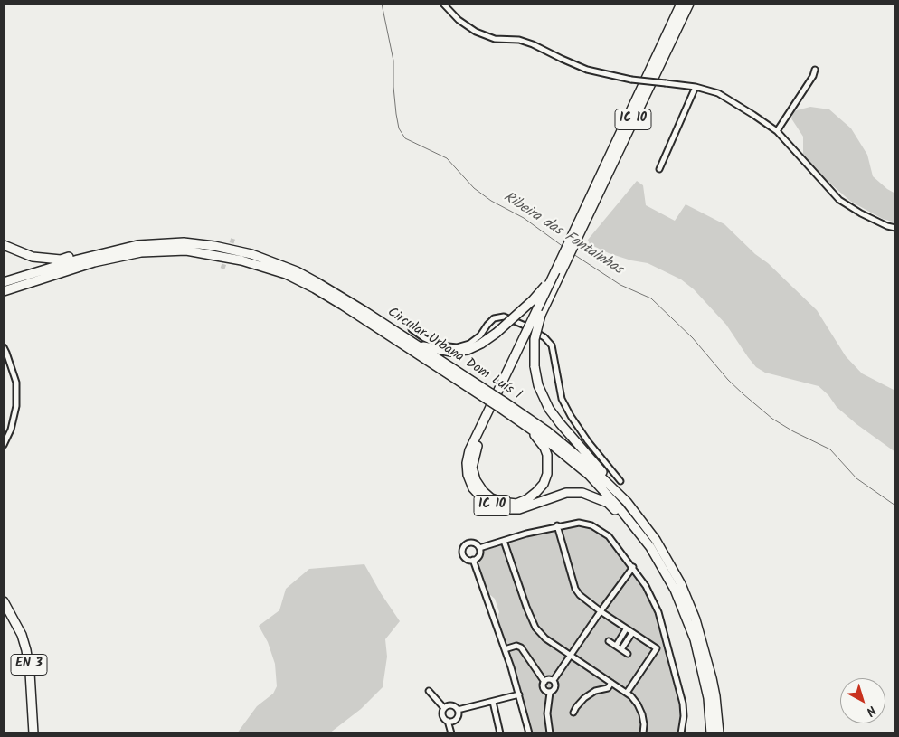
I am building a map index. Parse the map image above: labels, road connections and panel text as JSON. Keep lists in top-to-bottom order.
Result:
{
  "streets": {
    "main road": ["IC 10", "Circular Urbana Dom Luís I", "EN 3"]
  },
  "crossings": [
    ["IC 10", "Circular Urbana Dom Luís I"]
  ],
  "water": ["Ribeira das Fontainhas"],
  "north": "bottom right"
}
